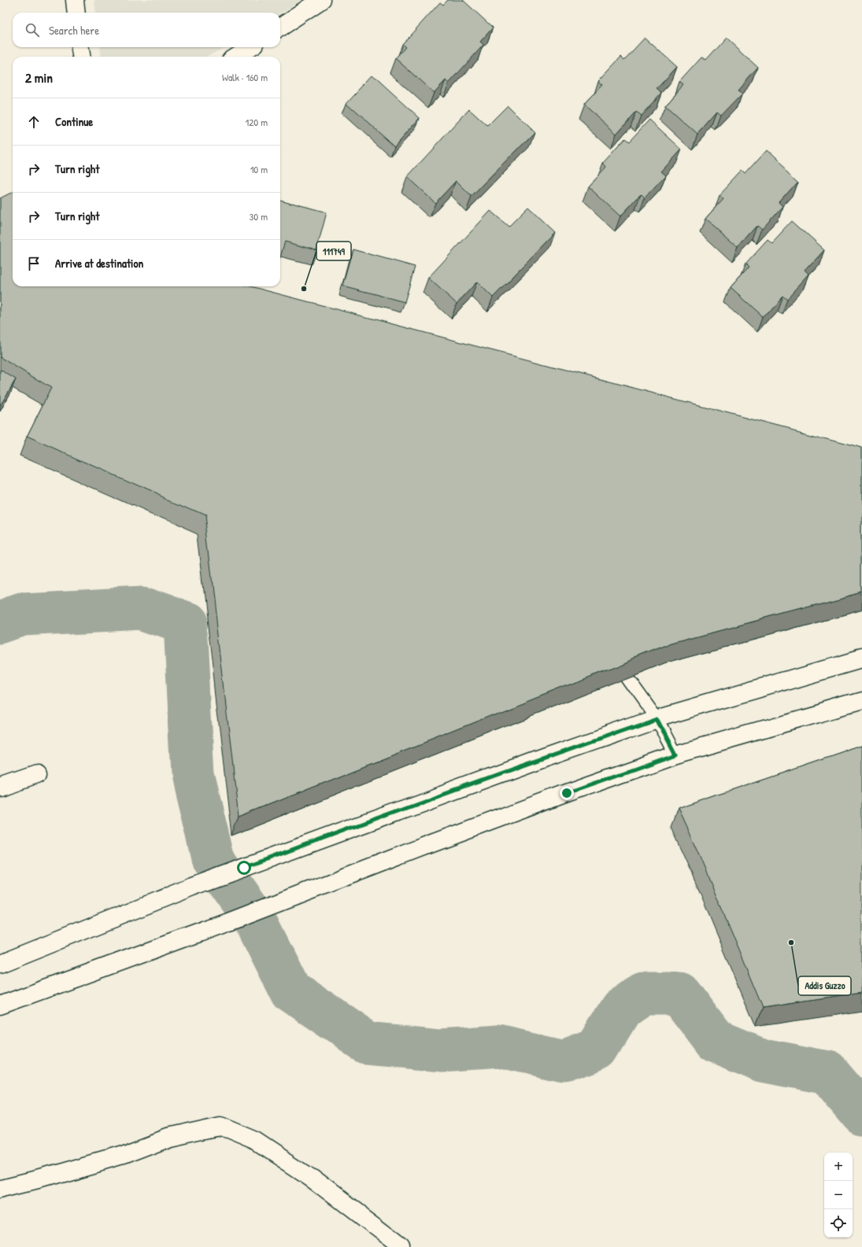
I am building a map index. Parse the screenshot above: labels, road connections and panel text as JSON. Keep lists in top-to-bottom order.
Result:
{
  "places": ["111749", "Addis Guzzo"],
  "page": {
    "search": "Search here",
    "heading": ["2 min", "Walk · 160 m"],
    "list": [
      ["Continue", "120 m"],
      ["Turn right", "10 m"],
      ["Turn right", "30 m"],
      "Arrive at destination"
    ],
    "map_buttons": ["+", "−"]
  }
}
